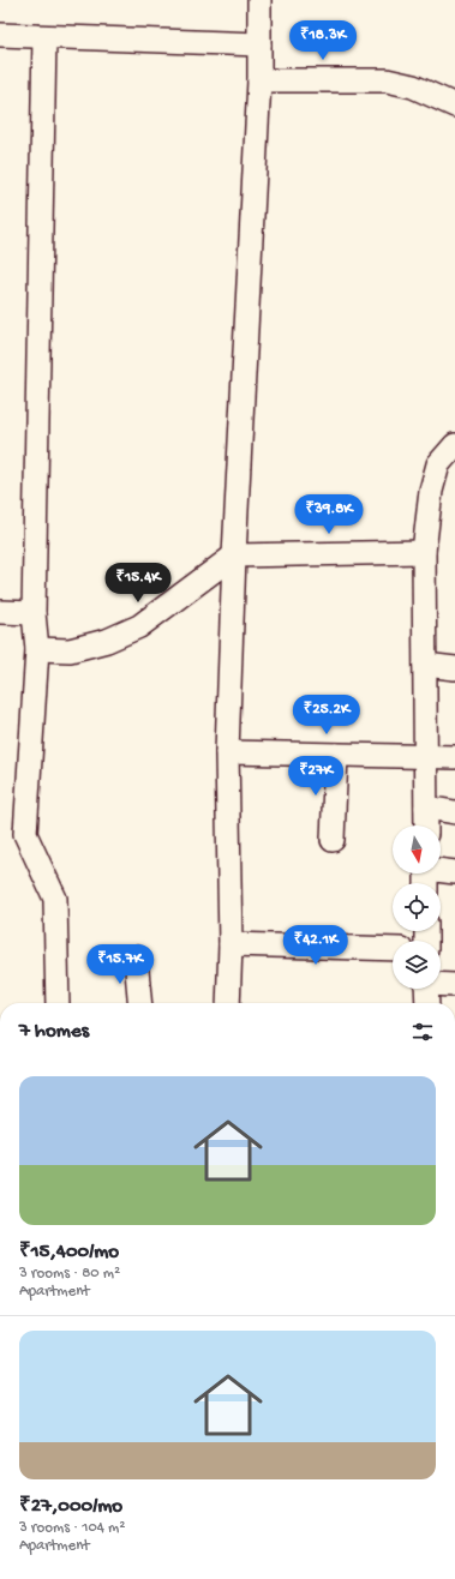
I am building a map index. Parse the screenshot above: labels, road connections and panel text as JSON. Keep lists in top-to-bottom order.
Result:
{
  "north": "bottom",
  "page": {
    "price": [
      "₹18.3K",
      "₹39.8K",
      "₹15.4K",
      "₹25.2K",
      "₹27K",
      "₹42.1K",
      "₹15.7K"
    ],
    "heading": "7 homes",
    "list": [
      {
        "name": "₹15,400/mo",
        "note": "3 rooms · 80 m² · Apartment"
      },
      {
        "name": "₹27,000/mo",
        "note": "3 rooms · 104 m² · Apartment"
      }
    ]
  }
}
